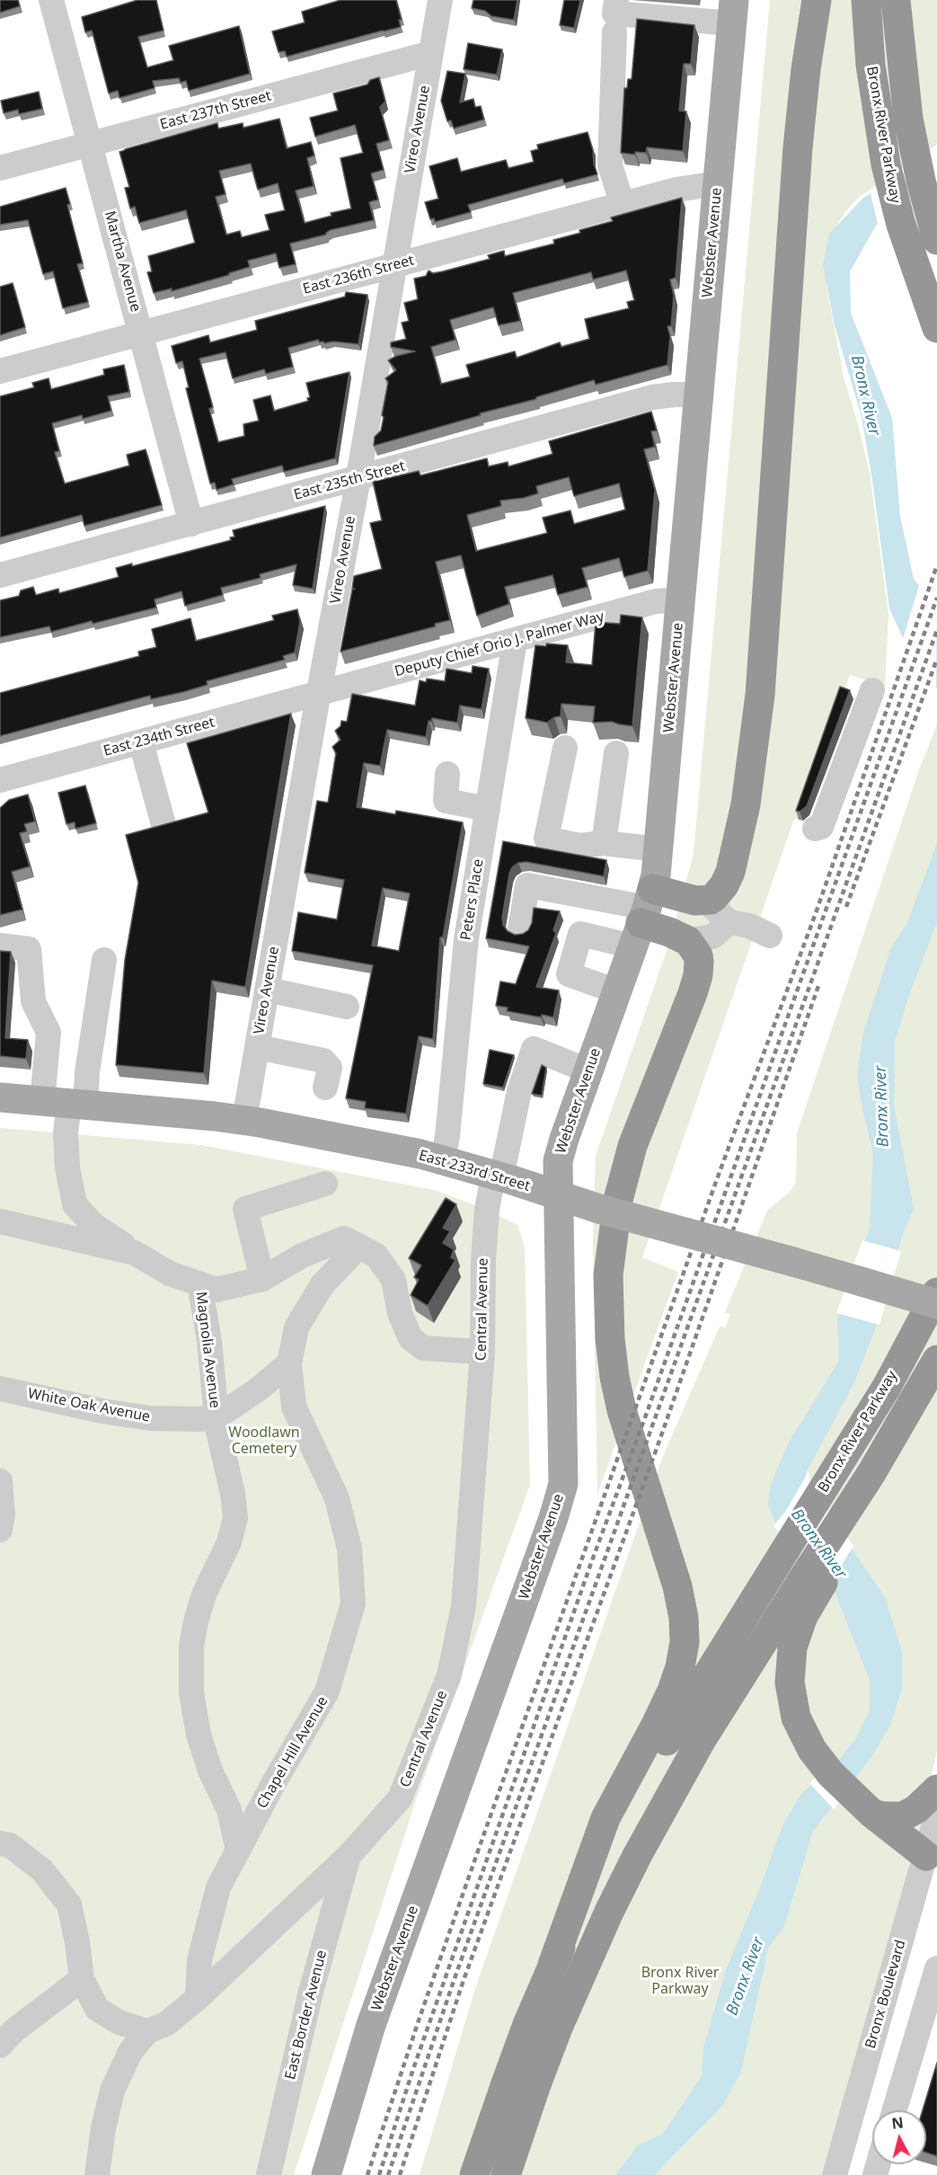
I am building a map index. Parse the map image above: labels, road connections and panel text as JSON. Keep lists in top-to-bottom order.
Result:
{
  "streets": {
    "highway": ["Bronx River Parkway"],
    "main road": ["Webster Avenue", "East 233rd Street"],
    "street": [
      "East 237th Street",
      "Vireo Avenue",
      "Martha Avenue",
      "East 236th Street",
      "East 235th Street",
      "Deputy Chief Orio J. Palmer Way",
      "East 234th Street",
      "Peters Place",
      "Central Avenue",
      "Magnolia Avenue",
      "White Oak Avenue",
      "Chapel Hill Avenue",
      "Bronx Boulevard",
      "East Border Avenue"
    ]
  },
  "crossings": [
    ["East 237th Street", "Vireo Avenue"],
    ["East 237th Street", "Martha Avenue"],
    ["Vireo Avenue", "East 236th Street"],
    ["Vireo Avenue", "East 235th Street"],
    ["Vireo Avenue", "Deputy Chief Orio J. Palmer Way"],
    ["Vireo Avenue", "East 234th Street"],
    ["Vireo Avenue", "East 233rd Street"],
    ["Webster Avenue", "East 236th Street"],
    ["Webster Avenue", "East 235th Street"],
    ["Webster Avenue", "Deputy Chief Orio J. Palmer Way"],
    ["Webster Avenue", "East 233rd Street"],
    ["Webster Avenue", "Central Avenue"],
    ["Martha Avenue", "East 236th Street"],
    ["Martha Avenue", "East 235th Street"],
    ["Deputy Chief Orio J. Palmer Way", "East 234th Street"],
    ["Deputy Chief Orio J. Palmer Way", "Peters Place"],
    ["Peters Place", "East 233rd Street"],
    ["East 233rd Street", "Central Avenue"],
    ["Central Avenue", "Chapel Hill Avenue"],
    ["Central Avenue", "East Border Avenue"],
    ["Magnolia Avenue", "White Oak Avenue"],
    ["Magnolia Avenue", "Chapel Hill Avenue"]
  ],
  "water": ["Bronx River"],
  "parks": ["Woodlawn Cemetery", "Bronx River Parkway"],
  "north": "top"
}
